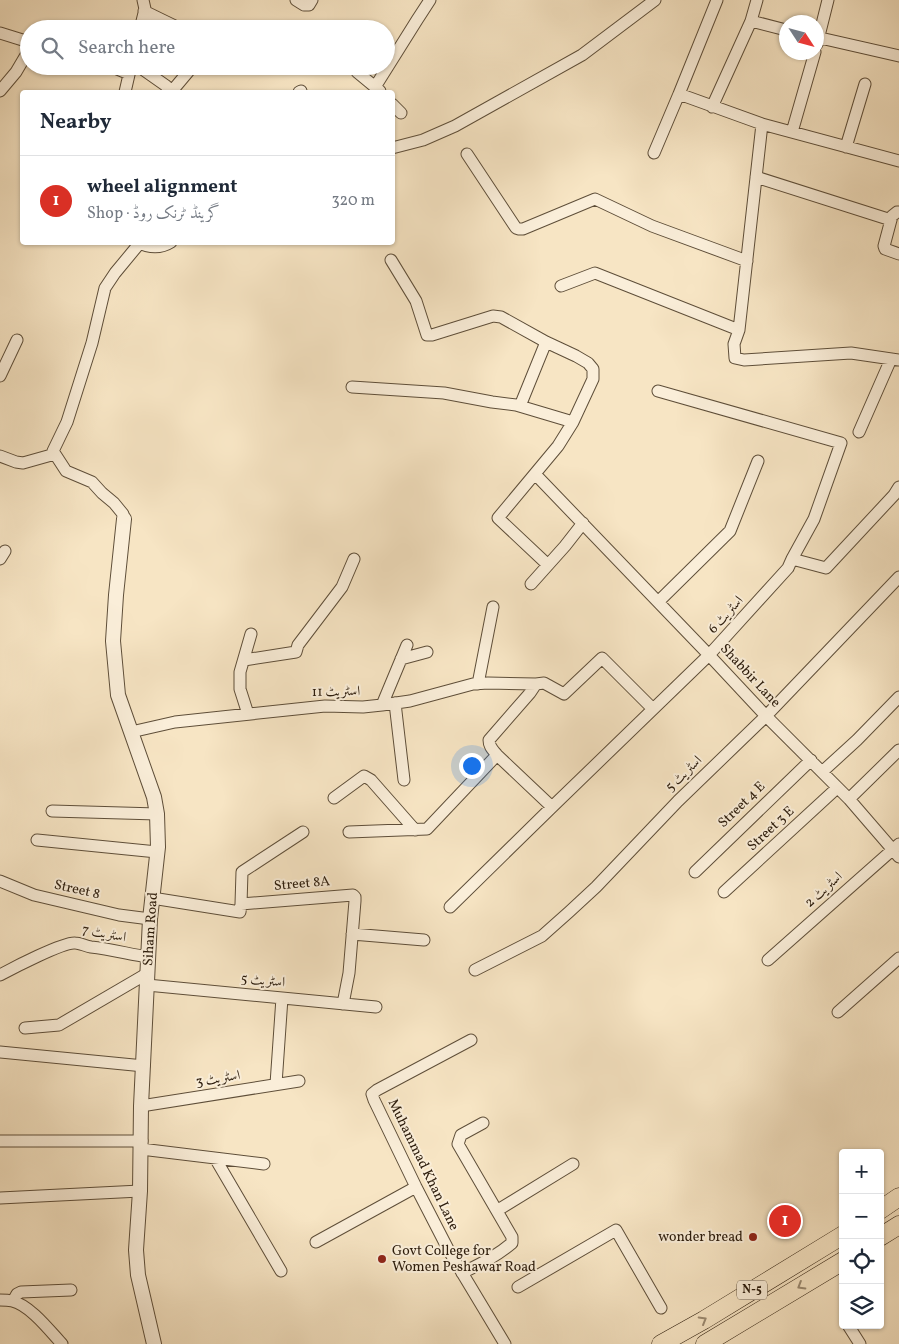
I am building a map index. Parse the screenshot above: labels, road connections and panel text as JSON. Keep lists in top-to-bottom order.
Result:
{
  "streets": {
    "highway": ["N-5"],
    "street": [
      "اسٹریٹ 6",
      "Shabbir Lane",
      "اسٹریٹ 11",
      "اسٹریٹ 5",
      "Street 4 E",
      "Street 3 E",
      "Street 8A",
      "Street 8",
      "اسٹریٹ 2",
      "Siham Road",
      "اسٹریٹ 7",
      "اسٹریٹ 3",
      "Muhammad Khan Lane"
    ]
  },
  "crossings": [
    ["اسٹریٹ 6", "Shabbir Lane"],
    ["اسٹریٹ 6", "اسٹریٹ 11"],
    ["Shabbir Lane", "اسٹریٹ 5"],
    ["Shabbir Lane", "Street 4 E"],
    ["Shabbir Lane", "Street 3 E"],
    ["Shabbir Lane", "اسٹریٹ 2"],
    ["اسٹریٹ 11", "Siham Road"],
    ["اسٹریٹ 5", "Street 8A"],
    ["اسٹریٹ 5", "Siham Road"],
    ["Street 8A", "Siham Road"],
    ["Street 8", "Siham Road"],
    ["Siham Road", "اسٹریٹ 7"],
    ["Siham Road", "اسٹریٹ 3"]
  ],
  "places": ["wonder bread", "Govt College for Women Peshawar Road"],
  "north": "bottom right",
  "page": {
    "search": "Search here",
    "heading": "Nearby",
    "list": [
      {
        "mark": "1",
        "name": "wheel alignment",
        "note": "Shop · گرینڈ ٹرنک روڈ",
        "value": "320 m"
      }
    ],
    "map_buttons": ["+", "−"],
    "pins": "1"
  }
}
